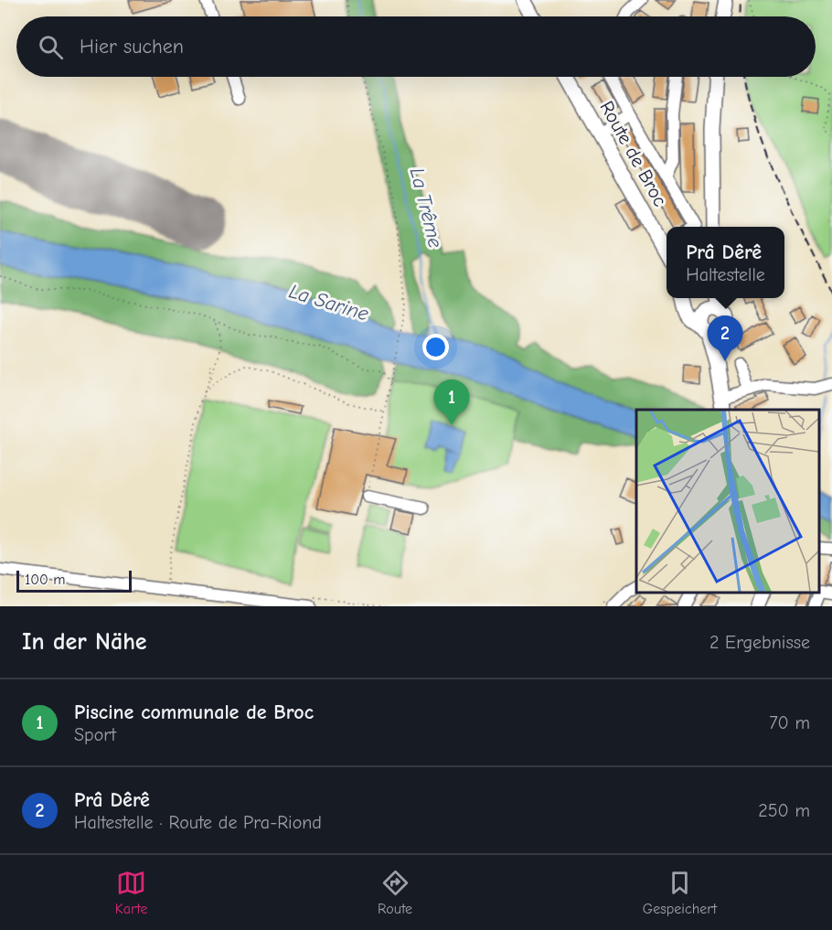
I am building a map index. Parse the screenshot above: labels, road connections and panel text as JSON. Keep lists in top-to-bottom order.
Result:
{
  "streets": {
    "main road": ["Route de Broc"]
  },
  "water": ["La Trême", "La Sarine"],
  "scale_bar": "100 m",
  "page": {
    "search": "Hier suchen",
    "popup": ["Prâ Dêrê", "Haltestelle"],
    "pins": ["2", "1"],
    "scale": "100 m",
    "heading": ["In der Nähe", "2 Ergebnisse"],
    "list": [
      {
        "mark": "1",
        "name": "Piscine communale de Broc",
        "note": "Sport",
        "value": "70 m"
      },
      {
        "mark": "2",
        "name": "Prâ Dêrê",
        "note": "Haltestelle · Route de Pra-Riond",
        "value": "250 m"
      }
    ],
    "nav": ["Karte", "Route", "Gespeichert"]
  }
}
